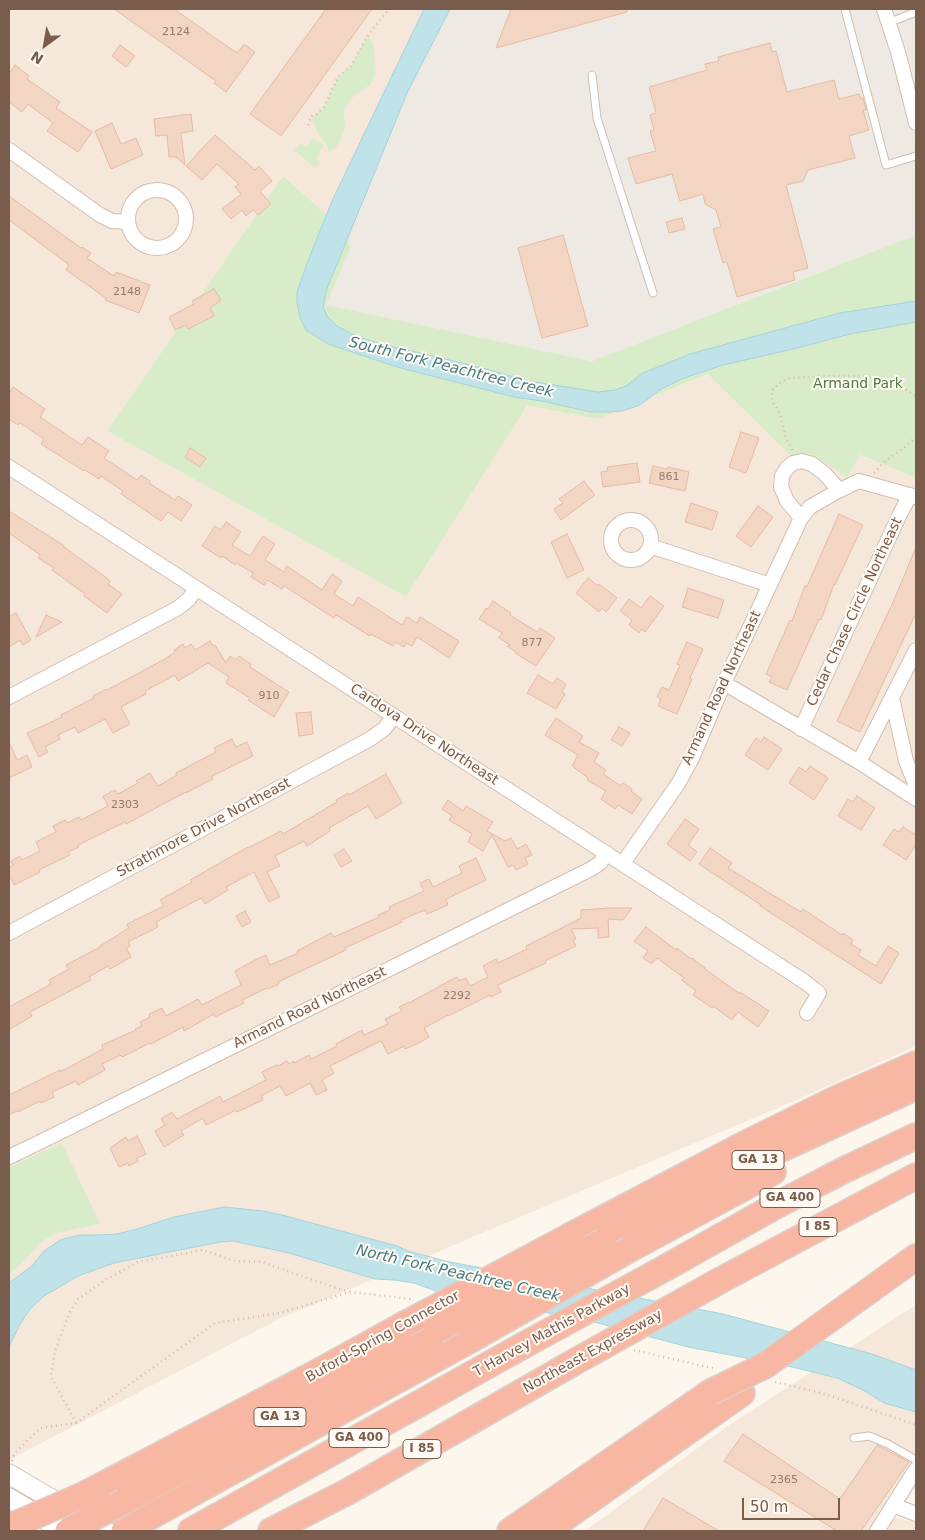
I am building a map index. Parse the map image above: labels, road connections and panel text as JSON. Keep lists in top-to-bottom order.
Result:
{
  "streets": {
    "highway": [
      "GA 13",
      "GA 400",
      "I 85",
      "T Harvey Mathis Parkway",
      "Buford-Spring Connector",
      "Northeast Expressway"
    ],
    "street": [
      "Cedar Chase Circle Northeast",
      "Armand Road Northeast",
      "Cardova Drive Northeast",
      "Strathmore Drive Northeast"
    ]
  },
  "crossings": [
    ["Armand Road Northeast", "Cardova Drive Northeast"],
    ["Cardova Drive Northeast", "Strathmore Drive Northeast"]
  ],
  "water": ["South Fork Peachtree Creek", "North Fork Peachtree Creek"],
  "parks": ["Armand Park"],
  "house_numbers": [
    "2124",
    "2148",
    "861",
    "877",
    "910",
    "2303",
    "2292",
    "2365"
  ],
  "scale_bar": "50 m",
  "north": "bottom left"
}
